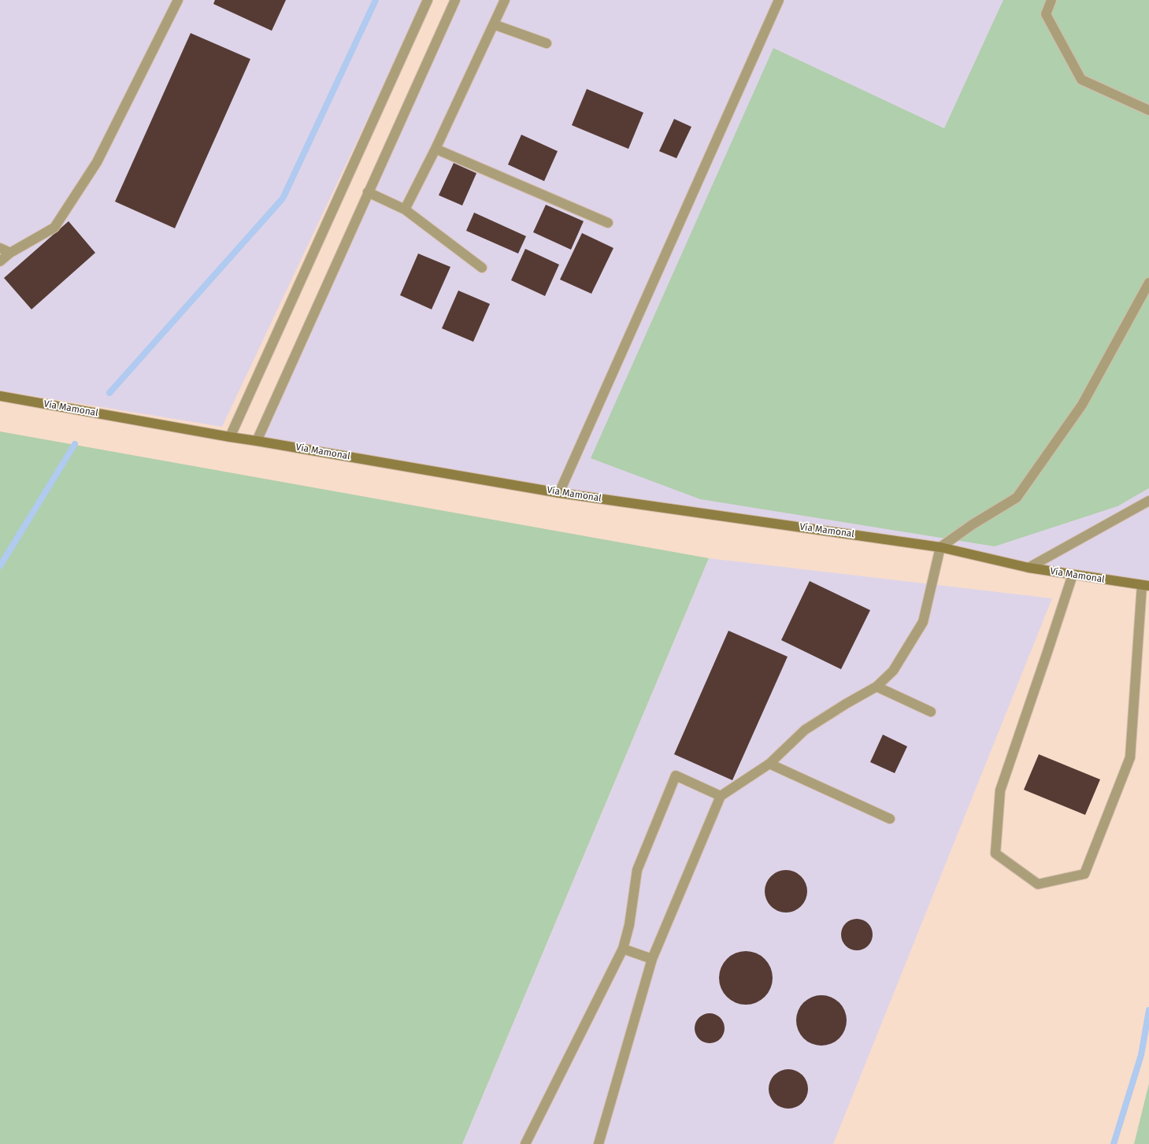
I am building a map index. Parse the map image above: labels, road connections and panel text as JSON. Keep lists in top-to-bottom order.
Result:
{
  "streets": {
    "street": ["Vía Mamonal"]
  }
}
